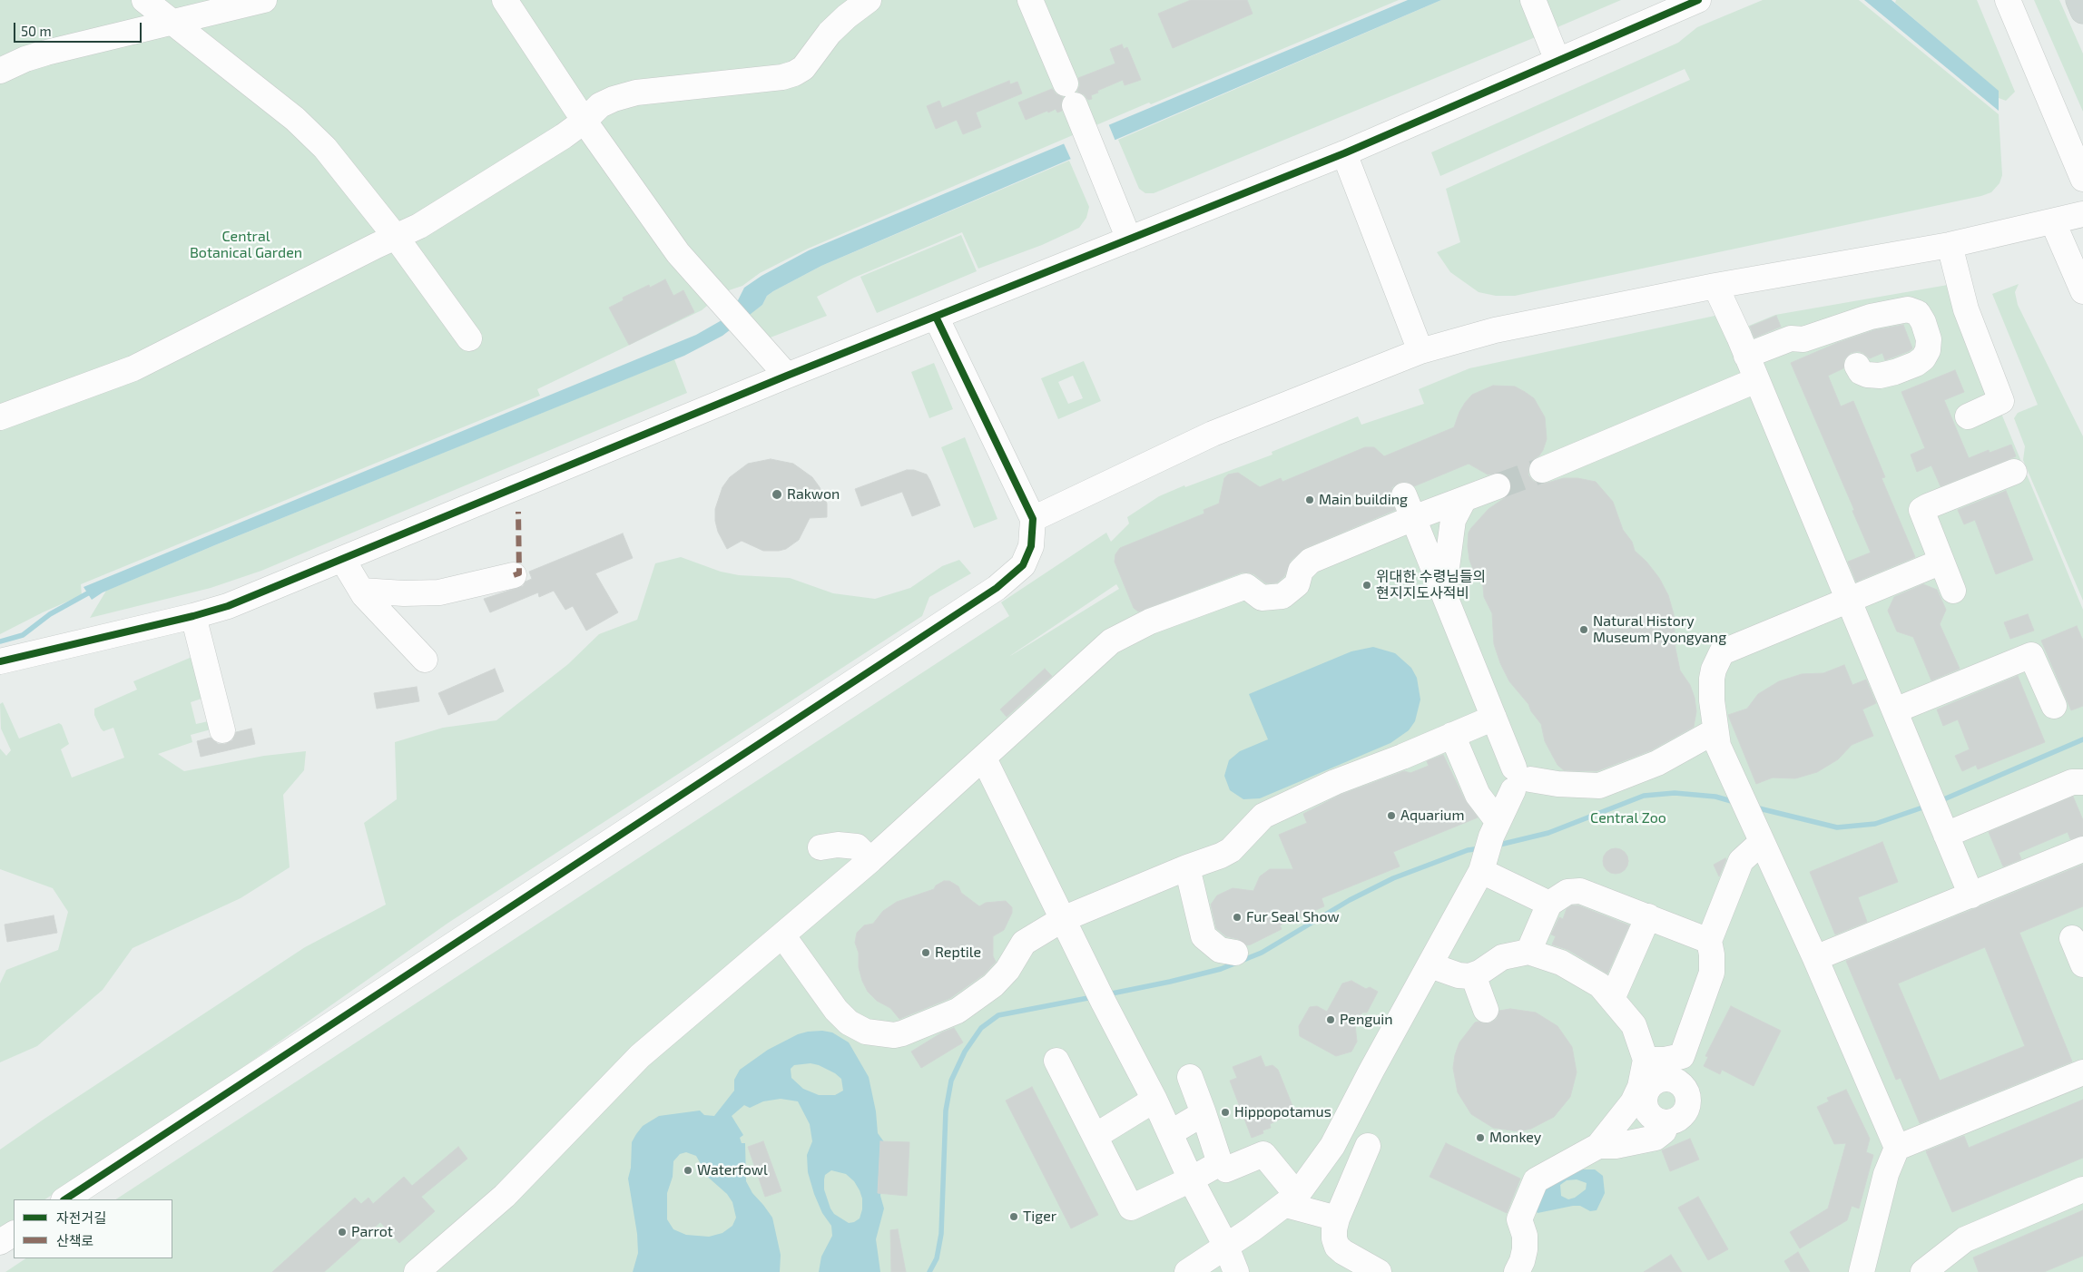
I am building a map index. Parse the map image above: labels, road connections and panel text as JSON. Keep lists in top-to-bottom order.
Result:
{
  "parks": ["Central Botanical Garden", "Central Zoo"],
  "places": [
    "Rakwon",
    "Main building",
    "위대한 수령님들의 현지지도사적비",
    "Natural History Museum Pyongyang",
    "Aquarium",
    "Fur Seal Show",
    "Reptile",
    "Penguin",
    "Hippopotamus",
    "Monkey",
    "Waterfowl",
    "Tiger",
    "Parrot"
  ],
  "legend": ["자전거길", "산책로"],
  "scale_bar": "50 m"
}
